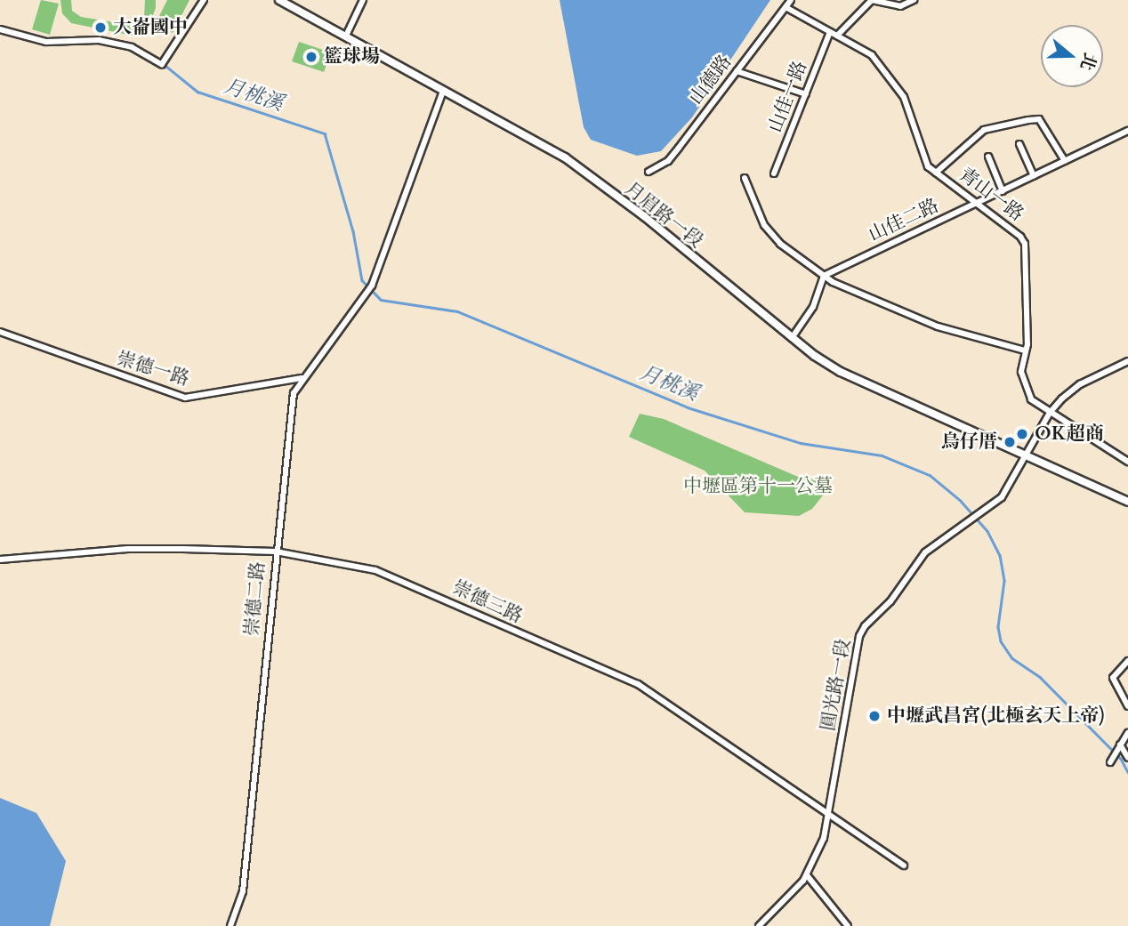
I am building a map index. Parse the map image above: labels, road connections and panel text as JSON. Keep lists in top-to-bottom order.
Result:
{
  "streets": {
    "street": [
      "山德路",
      "山佳一路",
      "青山一路",
      "月眉路一段",
      "山佳二路",
      "崇德一路",
      "崇德二路",
      "崇德三路",
      "圓光路一段"
    ]
  },
  "crossings": [
    ["山德路", "青山一路"],
    ["山佳一路", "青山一路"],
    ["青山一路", "山佳二路"],
    ["青山一路", "圓光路一段"],
    ["月眉路一段", "崇德二路"],
    ["月眉路一段", "圓光路一段"],
    ["崇德一路", "崇德二路"],
    ["崇德二路", "崇德三路"],
    ["崇德三路", "圓光路一段"]
  ],
  "water": ["月桃溪"],
  "parks": ["中壢區第十一公墓"],
  "places": [
    "大崙國中",
    "籃球場",
    "OK超商",
    "烏仔厝",
    "中壢武昌宮(北極玄天上帝)"
  ],
  "north": "right"
}
